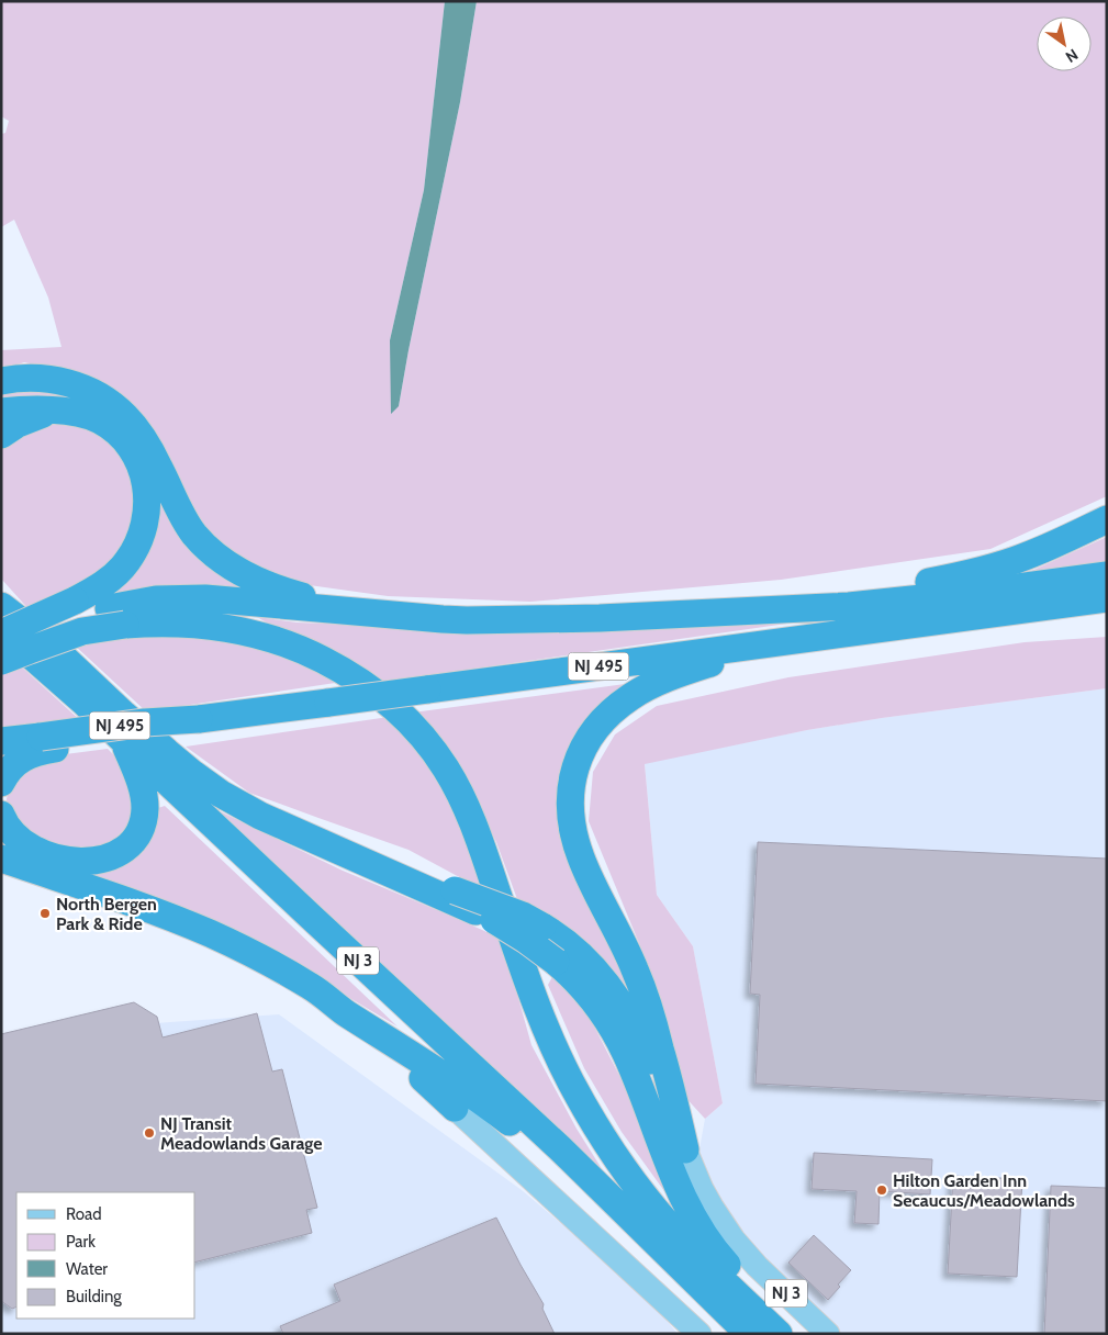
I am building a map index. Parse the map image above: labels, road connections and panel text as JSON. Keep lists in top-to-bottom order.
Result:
{
  "streets": {
    "highway": ["NJ 495", "NJ 3"]
  },
  "places": ["North Bergen Park & Ride", "NJ Transit Meadowlands Garage", "Hilton Garden Inn Secaucus/Meadowlands"],
  "legend": [
    "Road",
    "Park",
    "Water",
    "Building"
  ],
  "north": "bottom right"
}
